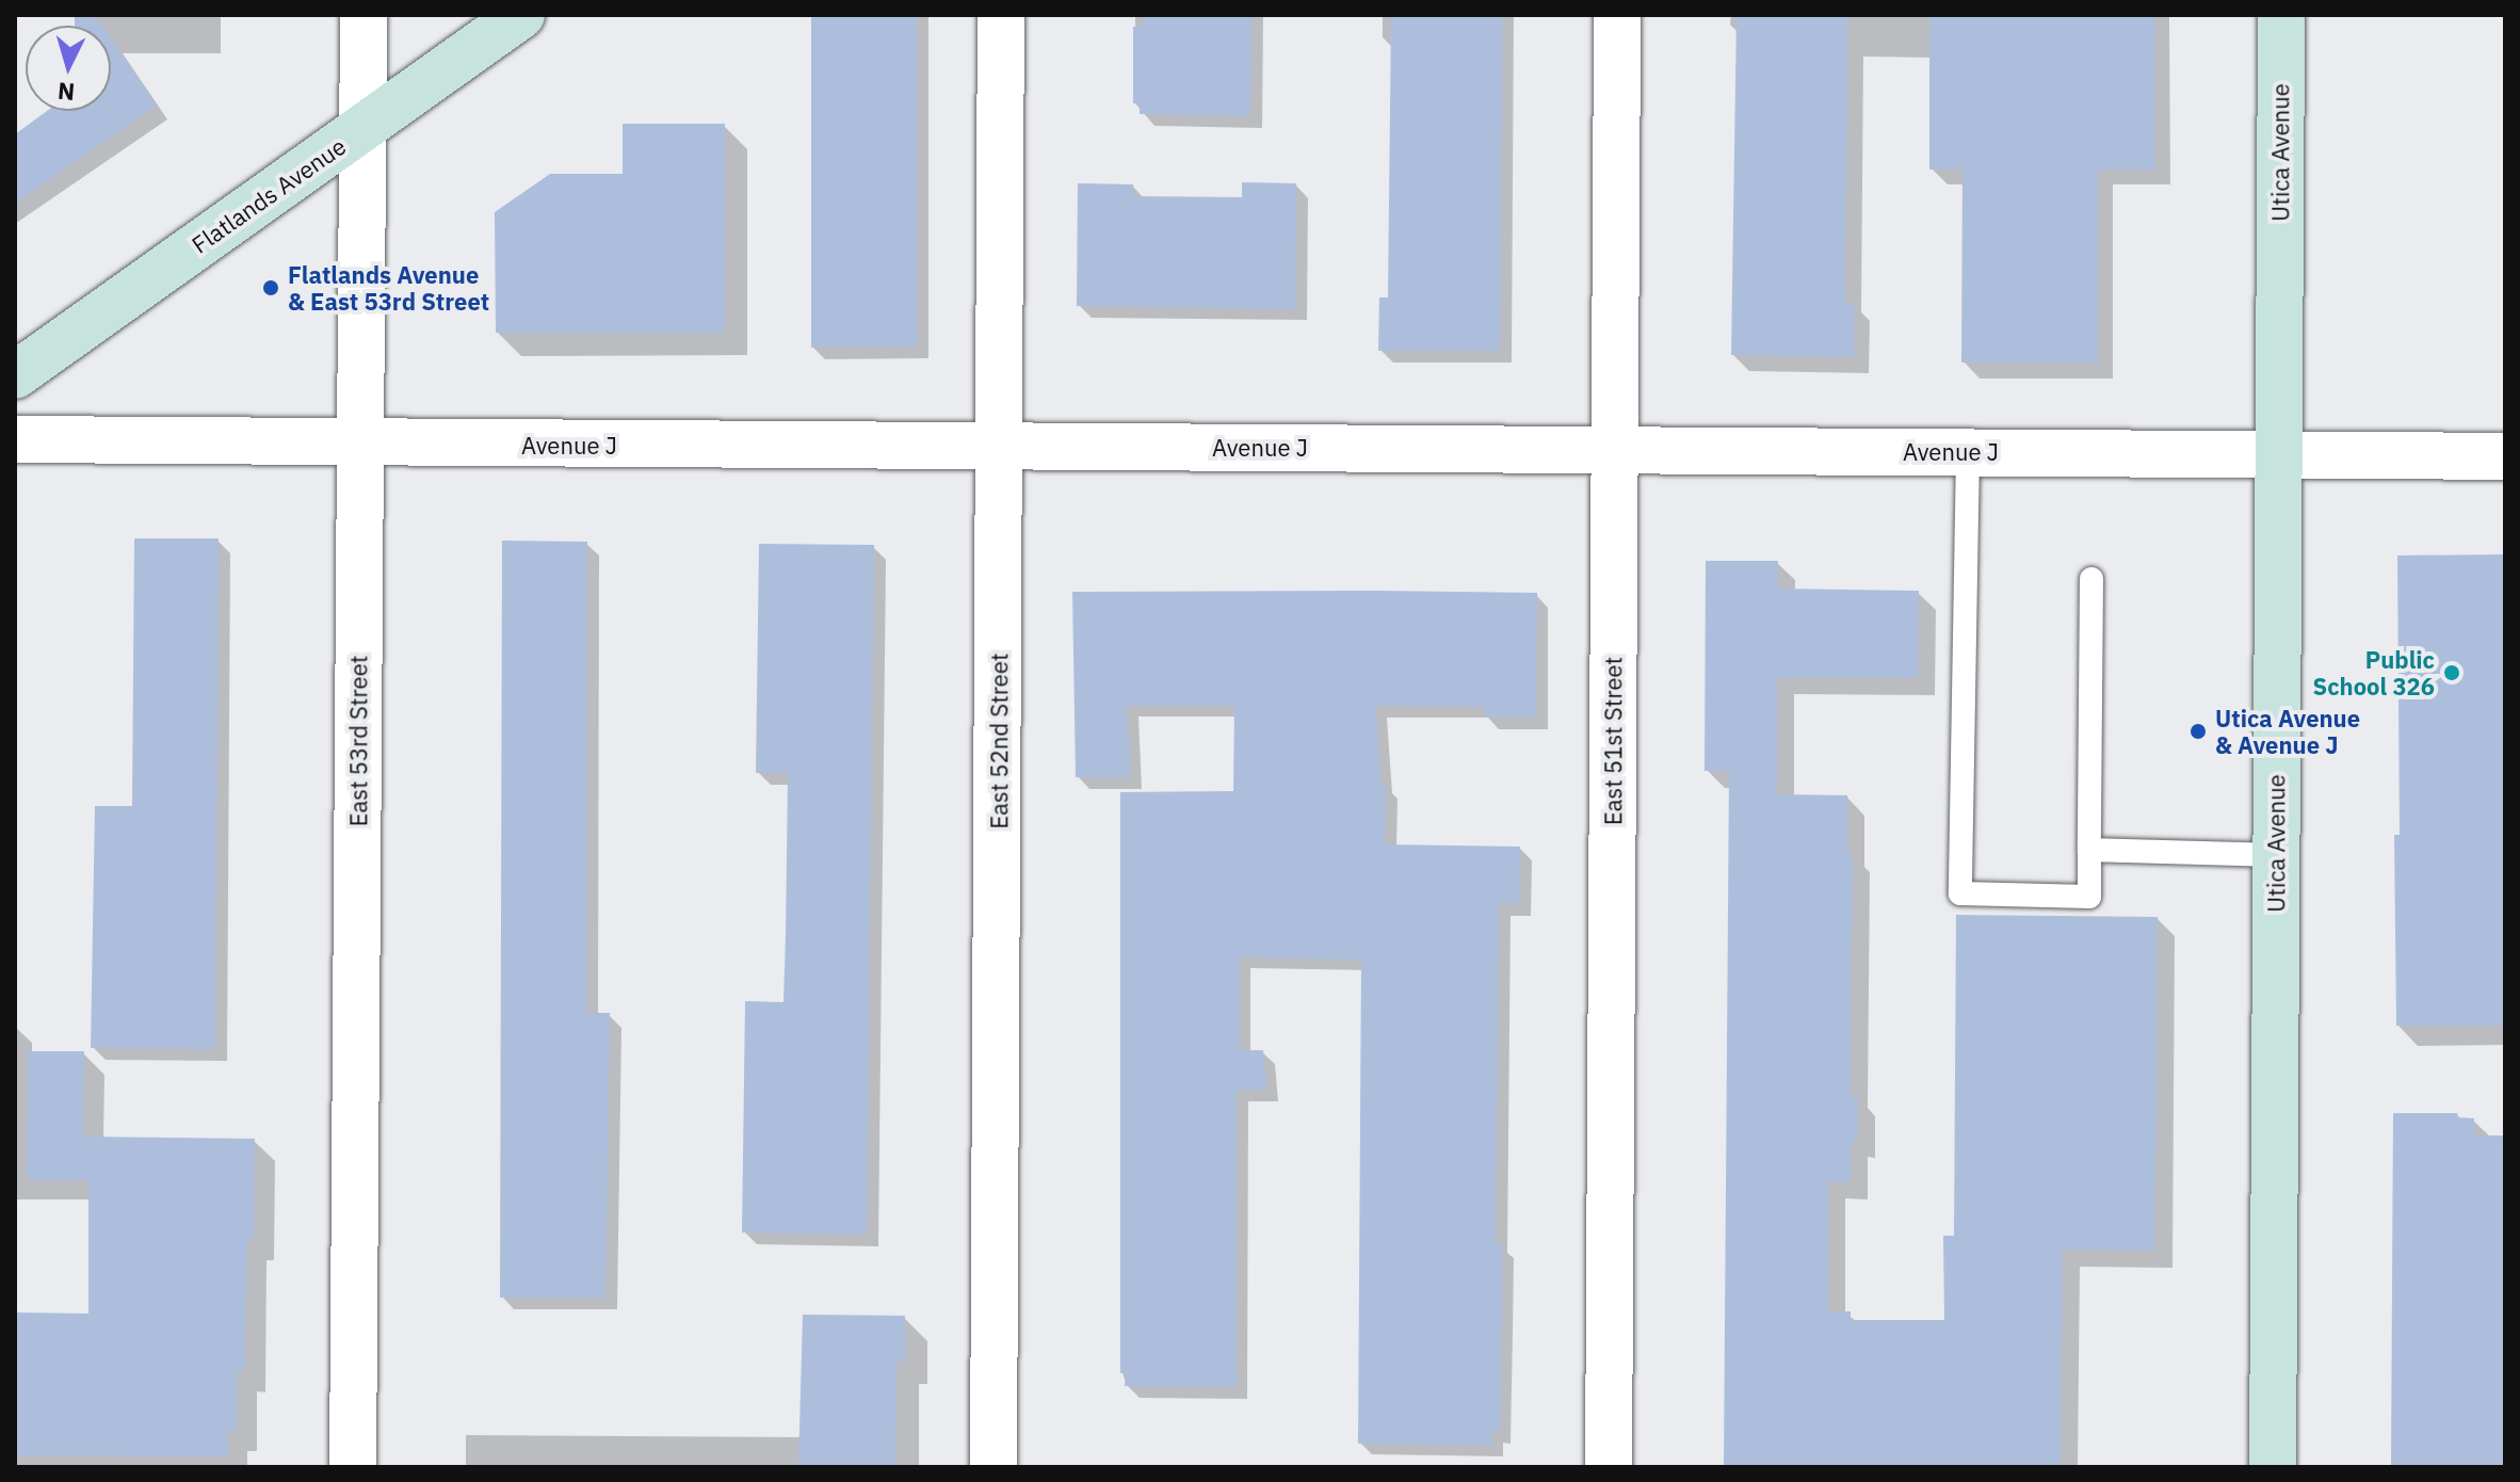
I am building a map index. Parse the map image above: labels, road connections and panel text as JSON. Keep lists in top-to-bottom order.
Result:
{
  "streets": {
    "main road": ["Utica Avenue", "Flatlands Avenue"],
    "street": [
      "Avenue J",
      "East 53rd Street",
      "East 52nd Street",
      "East 51st Street"
    ]
  },
  "crossings": [
    ["Utica Avenue", "Avenue J"],
    ["Flatlands Avenue", "East 53rd Street"],
    ["Avenue J", "East 53rd Street"],
    ["Avenue J", "East 52nd Street"],
    ["Avenue J", "East 51st Street"]
  ],
  "places": ["Flatlands Avenue & East 53rd Street", "Public School 326", "Utica Avenue & Avenue J"],
  "north": "bottom"
}
